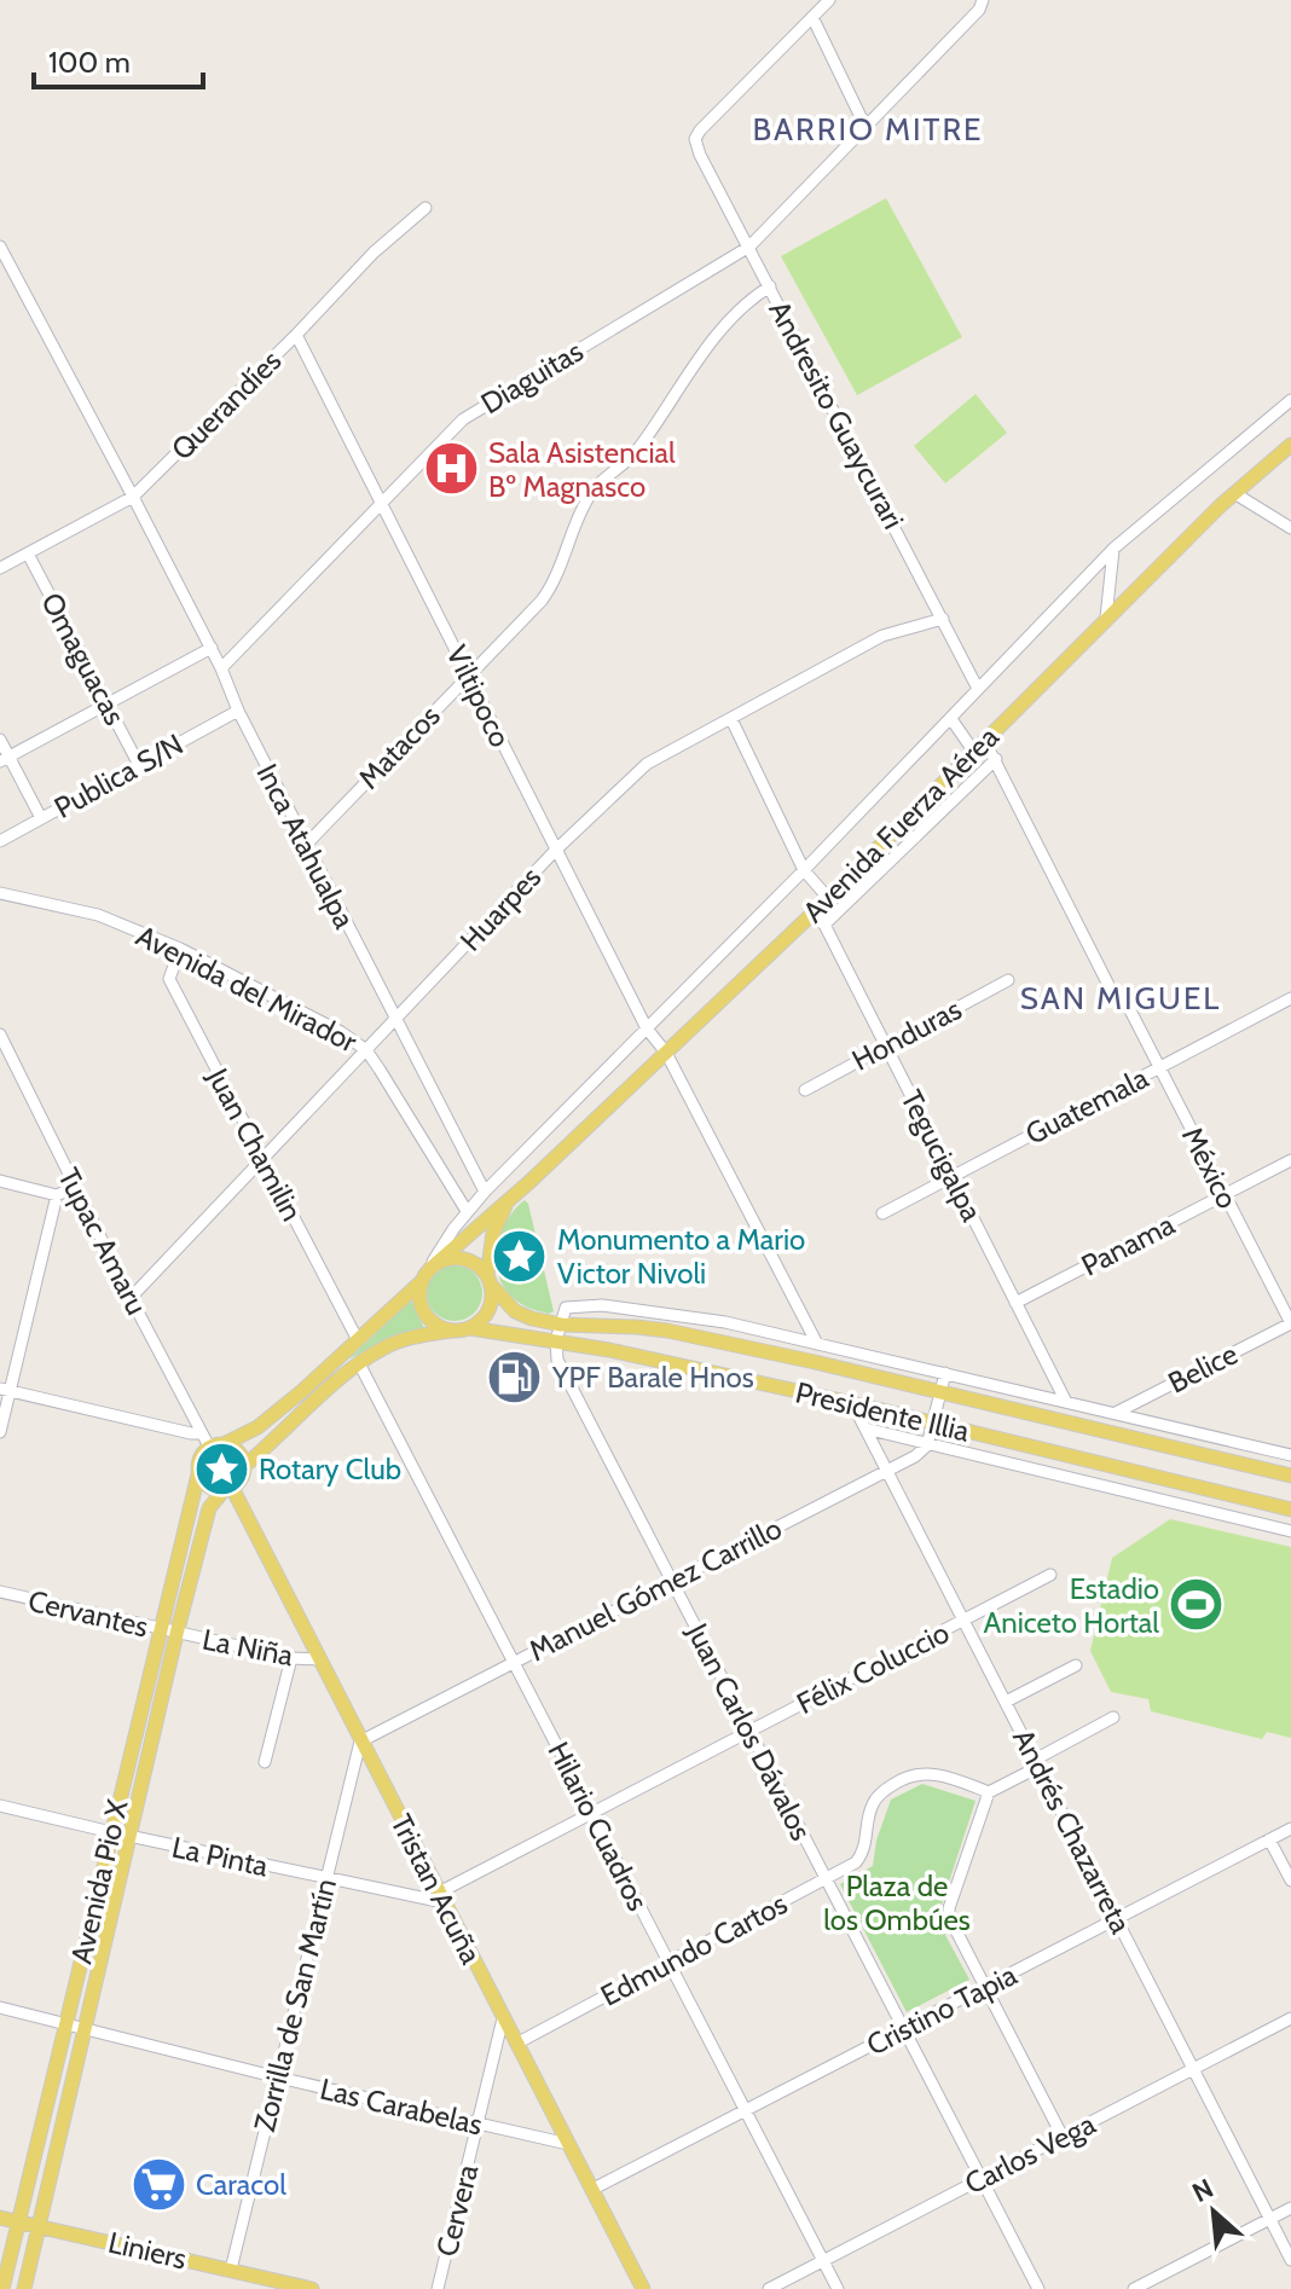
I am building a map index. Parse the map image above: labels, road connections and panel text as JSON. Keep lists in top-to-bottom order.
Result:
{
  "streets": {
    "main road": [
      "Avenida Fuerza Aérea",
      "Presidente Illia",
      "Avenida Pio X",
      "Tristan Acuña",
      "Liniers"
    ],
    "street": [
      "Diaguitas",
      "Querandíes",
      "Andresito Guaycurari",
      "Omaguacas",
      "Viltipoco",
      "Matacos",
      "Publica S/N",
      "Inca Atahualpa",
      "Huarpes",
      "Avenida del Mirador",
      "Honduras",
      "Guatemala",
      "Juan Chamilin",
      "Tegucigalpa",
      "México",
      "Tupac Amaru",
      "Panama",
      "Belice",
      "Manuel Gómez Carrillo",
      "Cervantes",
      "La Niña",
      "Félix Coluccio",
      "Juan Carlos Dávalos",
      "Hilario Cuadros",
      "Andrés Chazarreta",
      "La Pinta",
      "Edmundo Cartos",
      "Zorrilla de San Martín",
      "Cristino Tapia",
      "Las Carabelas",
      "Carlos Vega",
      "Cervera"
    ]
  },
  "crossings": [
    ["Diaguitas", "Andresito Guaycurari"],
    ["Diaguitas", "Viltipoco"],
    ["Diaguitas", "Inca Atahualpa"],
    ["Querandíes", "Omaguacas"],
    ["Querandíes", "Viltipoco"],
    ["Querandíes", "Inca Atahualpa"],
    ["Andresito Guaycurari", "Matacos"],
    ["Andresito Guaycurari", "Huarpes"],
    ["Omaguacas", "Publica S/N"],
    ["Viltipoco", "Matacos"],
    ["Viltipoco", "Avenida Fuerza Aérea"],
    ["Viltipoco", "Huarpes"],
    ["Matacos", "Inca Atahualpa"],
    ["Publica S/N", "Inca Atahualpa"],
    ["Avenida Fuerza Aérea", "Juan Chamilin"],
    ["Avenida Fuerza Aérea", "Tegucigalpa"],
    ["Avenida Fuerza Aérea", "Tupac Amaru"],
    ["Avenida Fuerza Aérea", "Presidente Illia"],
    ["Avenida Fuerza Aérea", "Avenida Pio X"],
    ["Avenida Fuerza Aérea", "Tristan Acuña"],
    ["Inca Atahualpa", "Huarpes"],
    ["Huarpes", "Avenida del Mirador"],
    ["Huarpes", "Juan Chamilin"],
    ["Huarpes", "Tupac Amaru"],
    ["Avenida del Mirador", "Juan Chamilin"],
    ["Honduras", "Tegucigalpa"],
    ["Guatemala", "Tegucigalpa"],
    ["Guatemala", "México"],
    ["Tegucigalpa", "Panama"],
    ["México", "Panama"],
    ["México", "Belice"],
    ["Tupac Amaru", "Avenida Pio X"],
    ["Tupac Amaru", "Tristan Acuña"],
    ["Presidente Illia", "Juan Carlos Dávalos"],
    ["Presidente Illia", "Andrés Chazarreta"],
    ["Manuel Gómez Carrillo", "Juan Carlos Dávalos"],
    ["Manuel Gómez Carrillo", "Hilario Cuadros"],
    ["Manuel Gómez Carrillo", "Andrés Chazarreta"],
    ["Manuel Gómez Carrillo", "Tristan Acuña"],
    ["Manuel Gómez Carrillo", "Zorrilla de San Martín"],
    ["Cervantes", "La Niña"],
    ["Cervantes", "Avenida Pio X"],
    ["La Niña", "Avenida Pio X"],
    ["La Niña", "Tristan Acuña"],
    ["Félix Coluccio", "Juan Carlos Dávalos"],
    ["Félix Coluccio", "Hilario Cuadros"],
    ["Félix Coluccio", "Andrés Chazarreta"],
    ["Félix Coluccio", "La Pinta"],
    ["Félix Coluccio", "Tristan Acuña"],
    ["Juan Carlos Dávalos", "Edmundo Cartos"],
    ["Juan Carlos Dávalos", "Cristino Tapia"],
    ["Juan Carlos Dávalos", "Carlos Vega"],
    ["Hilario Cuadros", "Edmundo Cartos"],
    ["Hilario Cuadros", "Cristino Tapia"],
    ["Hilario Cuadros", "Carlos Vega"],
    ["Andrés Chazarreta", "Cristino Tapia"],
    ["Andrés Chazarreta", "Carlos Vega"],
    ["La Pinta", "Avenida Pio X"],
    ["La Pinta", "Tristan Acuña"],
    ["La Pinta", "Zorrilla de San Martín"],
    ["Avenida Pio X", "Tristan Acuña"],
    ["Avenida Pio X", "Las Carabelas"],
    ["Avenida Pio X", "Liniers"],
    ["Tristan Acuña", "Edmundo Cartos"],
    ["Tristan Acuña", "Zorrilla de San Martín"],
    ["Tristan Acuña", "Cristino Tapia"],
    ["Tristan Acuña", "Las Carabelas"],
    ["Tristan Acuña", "Cervera"],
    ["Zorrilla de San Martín", "Las Carabelas"],
    ["Zorrilla de San Martín", "Liniers"],
    ["Las Carabelas", "Cervera"]
  ],
  "districts": ["BARRIO MITRE", "SAN MIGUEL"],
  "parks": ["Plaza de los Ombúes"],
  "places": {
    "hospital": ["Sala Asistencial Bº Magnasco"],
    "place": ["Monumento a Mario Victor Nivoli", "Rotary Club"],
    "fuel station": ["YPF Barale Hnos"],
    "sports": ["Estadio Aniceto Hortal"],
    "supermarket": ["Caracol"]
  },
  "scale_bar": "100 m",
  "north": "top left"
}
